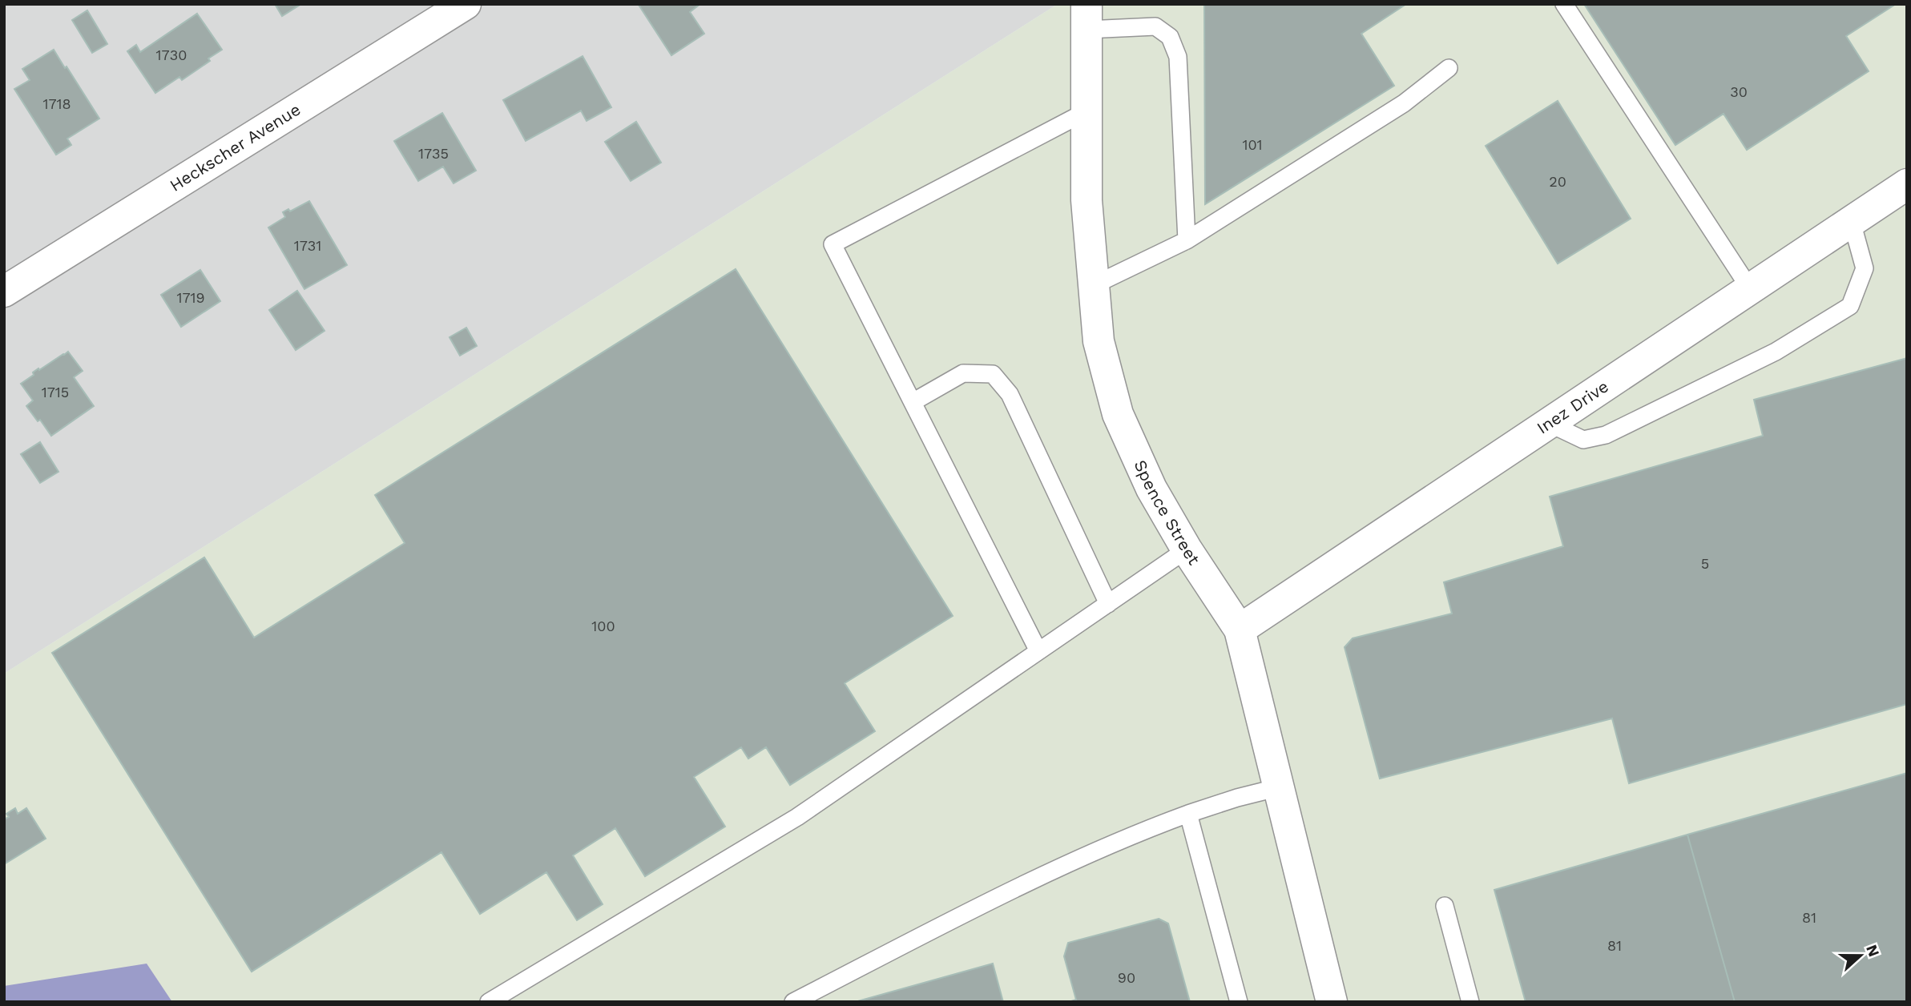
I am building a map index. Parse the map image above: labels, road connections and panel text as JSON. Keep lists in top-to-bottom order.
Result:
{
  "streets": {
    "street": ["Heckscher Avenue", "Inez Drive", "Spence Street"]
  },
  "crossings": [
    ["Inez Drive", "Spence Street"]
  ],
  "house_numbers": [
    "1730",
    "30",
    "1718",
    "101",
    "1735",
    "20",
    "1731",
    "1719",
    "1715",
    "5",
    "100",
    "81",
    "81",
    "90"
  ],
  "north": "right"
}
